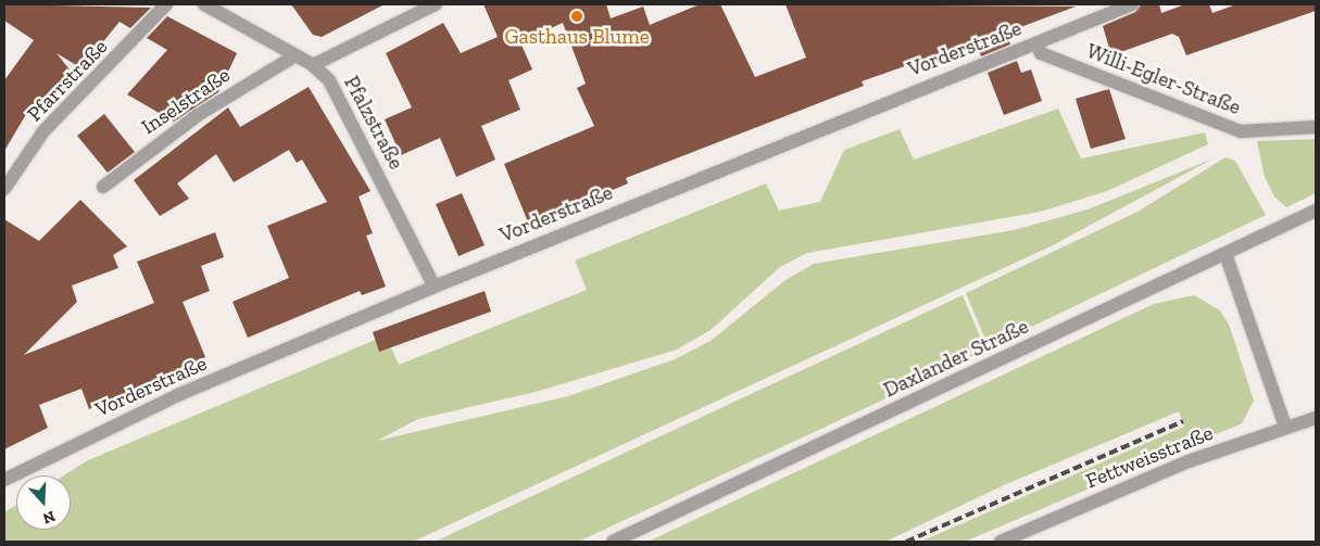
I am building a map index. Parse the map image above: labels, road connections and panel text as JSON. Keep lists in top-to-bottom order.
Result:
{
  "streets": {
    "street": [
      "Vorderstraße",
      "Willi-Egler-Straße",
      "Pfarrstraße",
      "Inselstraße",
      "Pfalzstraße",
      "Daxlander Straße",
      "Fettweisstraße"
    ]
  },
  "crossings": [
    ["Vorderstraße", "Willi-Egler-Straße"],
    ["Vorderstraße", "Pfalzstraße"],
    ["Inselstraße", "Pfalzstraße"]
  ],
  "places": ["Gasthaus Blume"],
  "north": "bottom"
}
